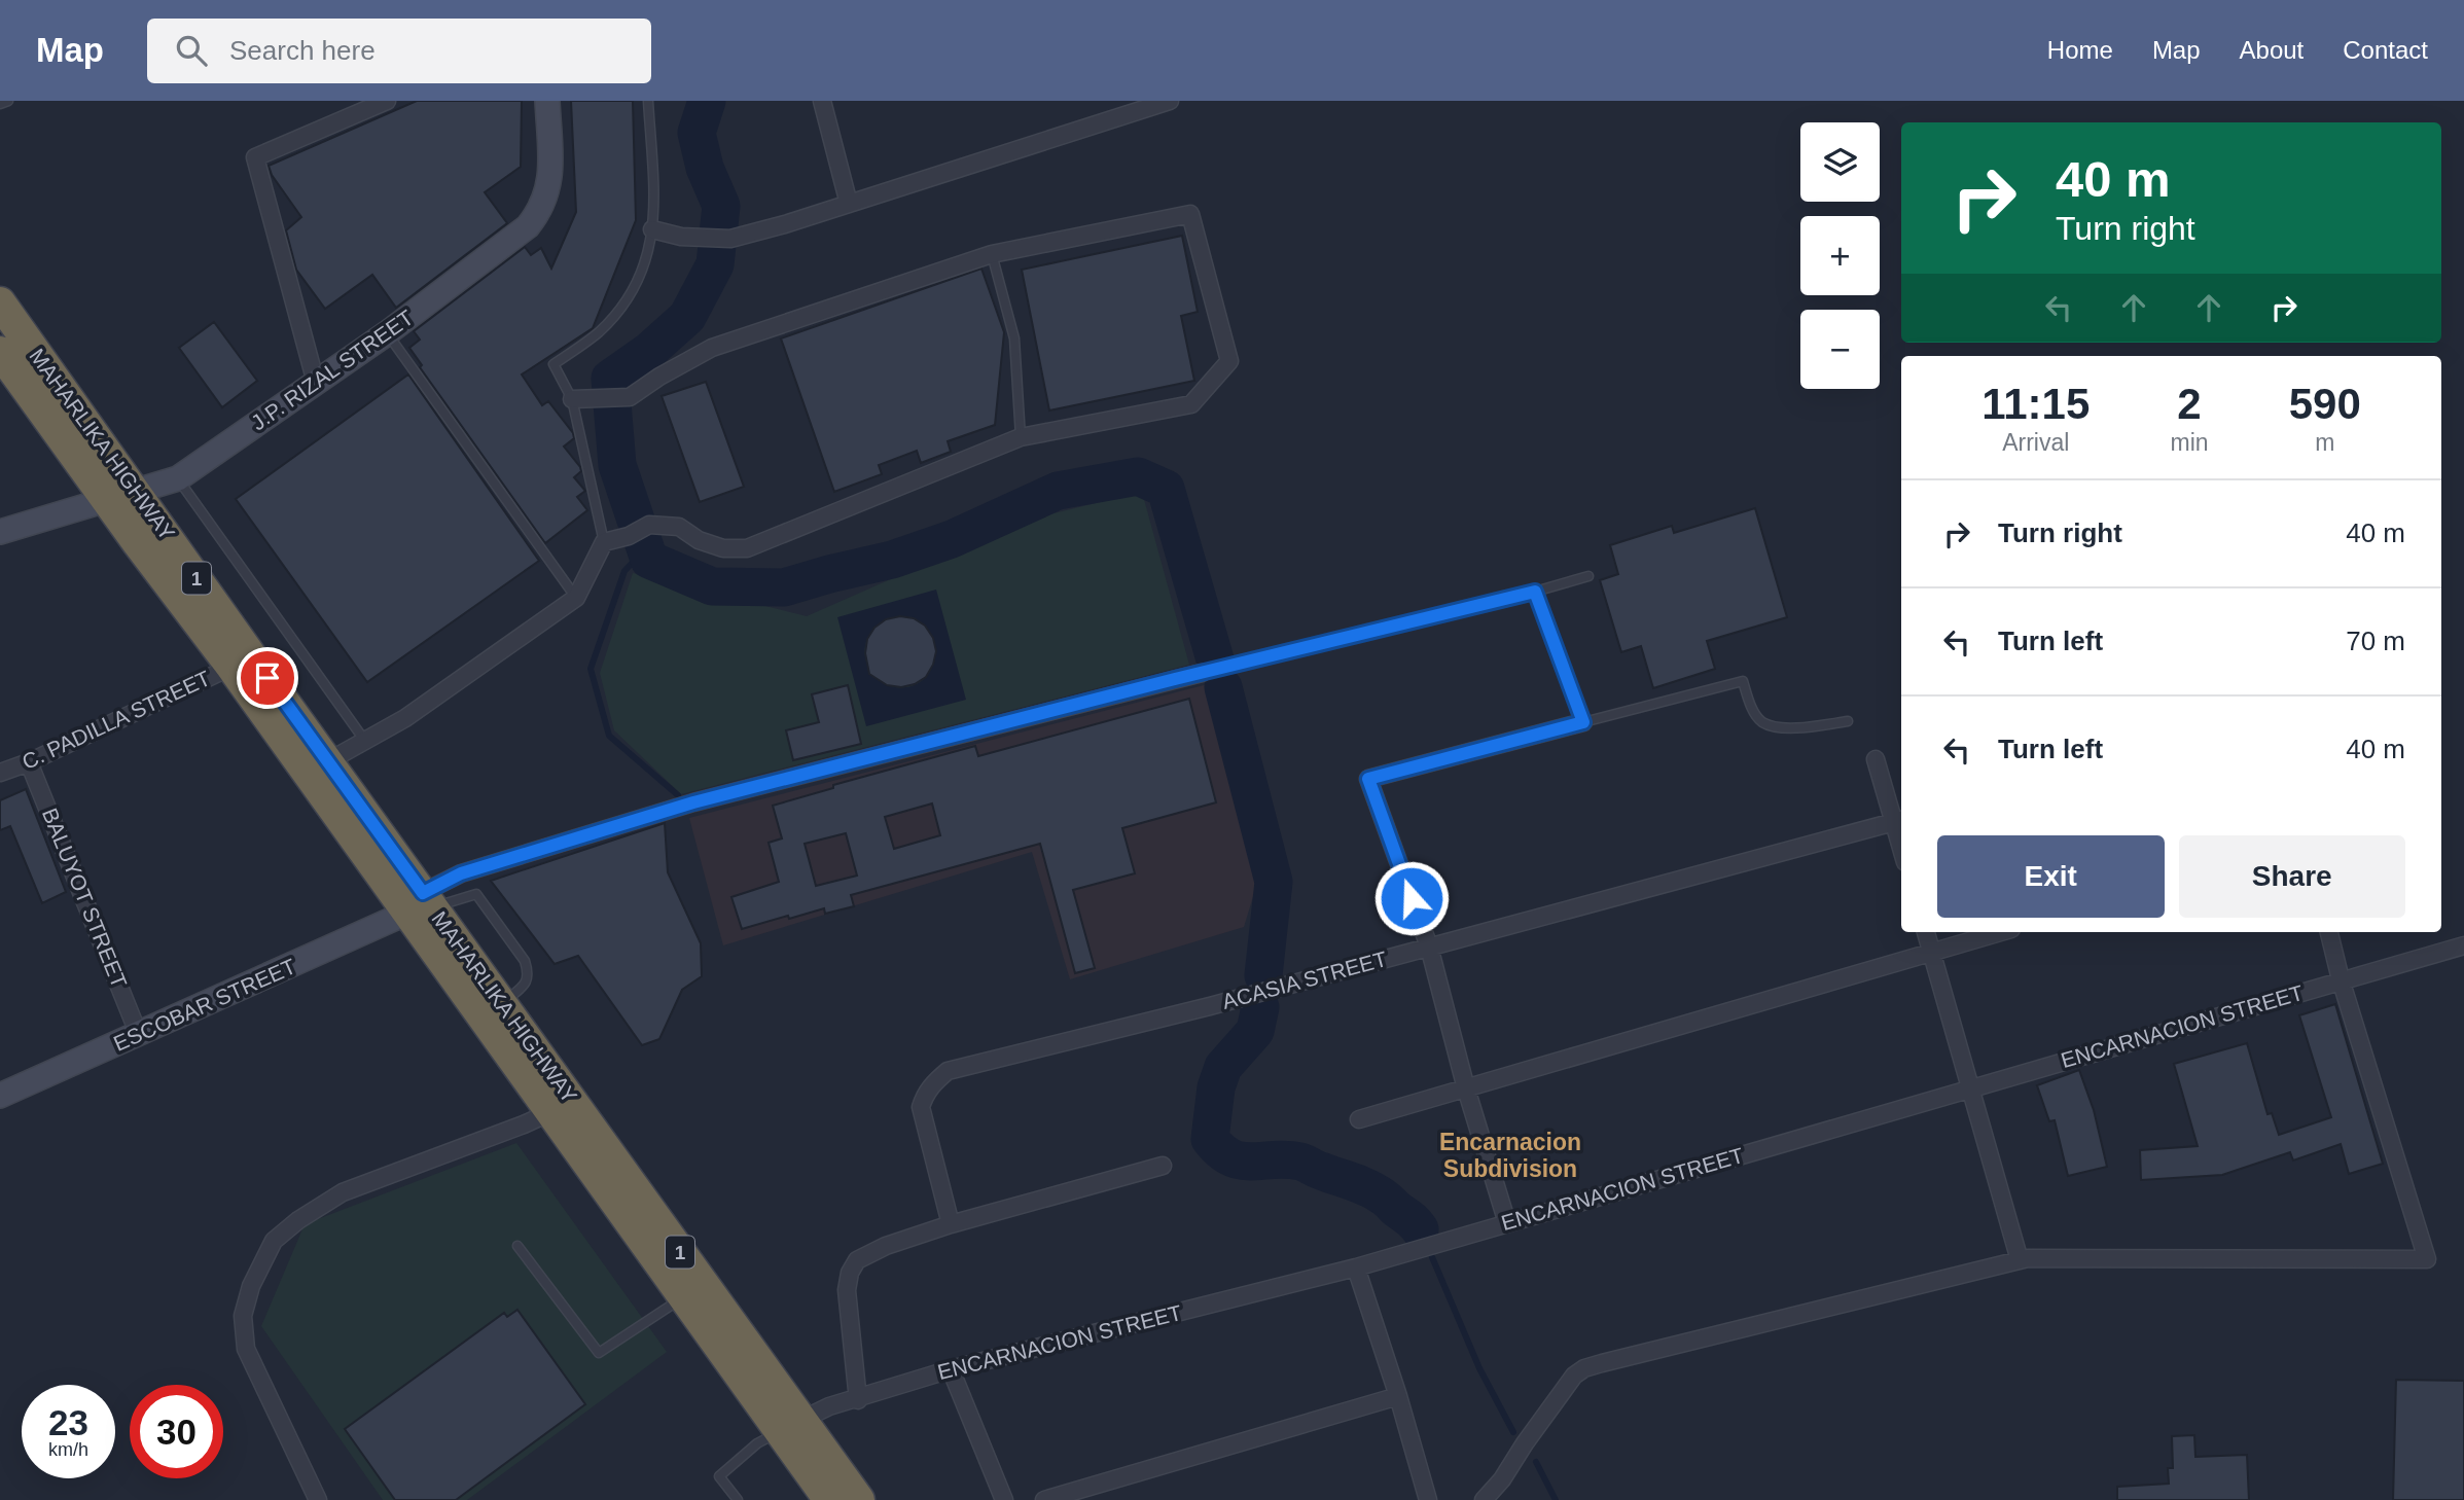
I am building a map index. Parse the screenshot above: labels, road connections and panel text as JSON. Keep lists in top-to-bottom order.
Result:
{
  "streets": {
    "highway": ["MAHARLIKA HIGHWAY", "1"],
    "street": [
      "J.P. RIZAL STREET",
      "C. PADILLA STREET",
      "BALUYOT STREET",
      "ACASIA STREET",
      "ESCOBAR STREET",
      "ENCARNACION STREET"
    ]
  },
  "crossings": [
    ["J.P. RIZAL STREET", "MAHARLIKA HIGHWAY"],
    ["MAHARLIKA HIGHWAY", "C. PADILLA STREET"],
    ["MAHARLIKA HIGHWAY", "ESCOBAR STREET"],
    ["MAHARLIKA HIGHWAY", "ENCARNACION STREET"],
    ["C. PADILLA STREET", "BALUYOT STREET"],
    ["BALUYOT STREET", "ESCOBAR STREET"]
  ],
  "districts": ["Encarnacion Subdivision"],
  "page": {
    "header": "Map",
    "search": "Search here",
    "nav": [
      "Home",
      "Map",
      "About",
      "Contact"
    ],
    "map_buttons": ["+", "−"],
    "turn": ["40 m", "Turn right"],
    "eta": [
      "11:15",
      "Arrival",
      "2",
      "min",
      "590",
      "m"
    ],
    "list": [
      {
        "name": "Turn right",
        "value": "40 m"
      },
      {
        "name": "Turn left",
        "value": "70 m"
      },
      {
        "name": "Turn left",
        "value": "40 m"
      }
    ],
    "buttons": ["Exit", "Share"],
    "speed": "23 km/h",
    "limit": "30"
  }
}
